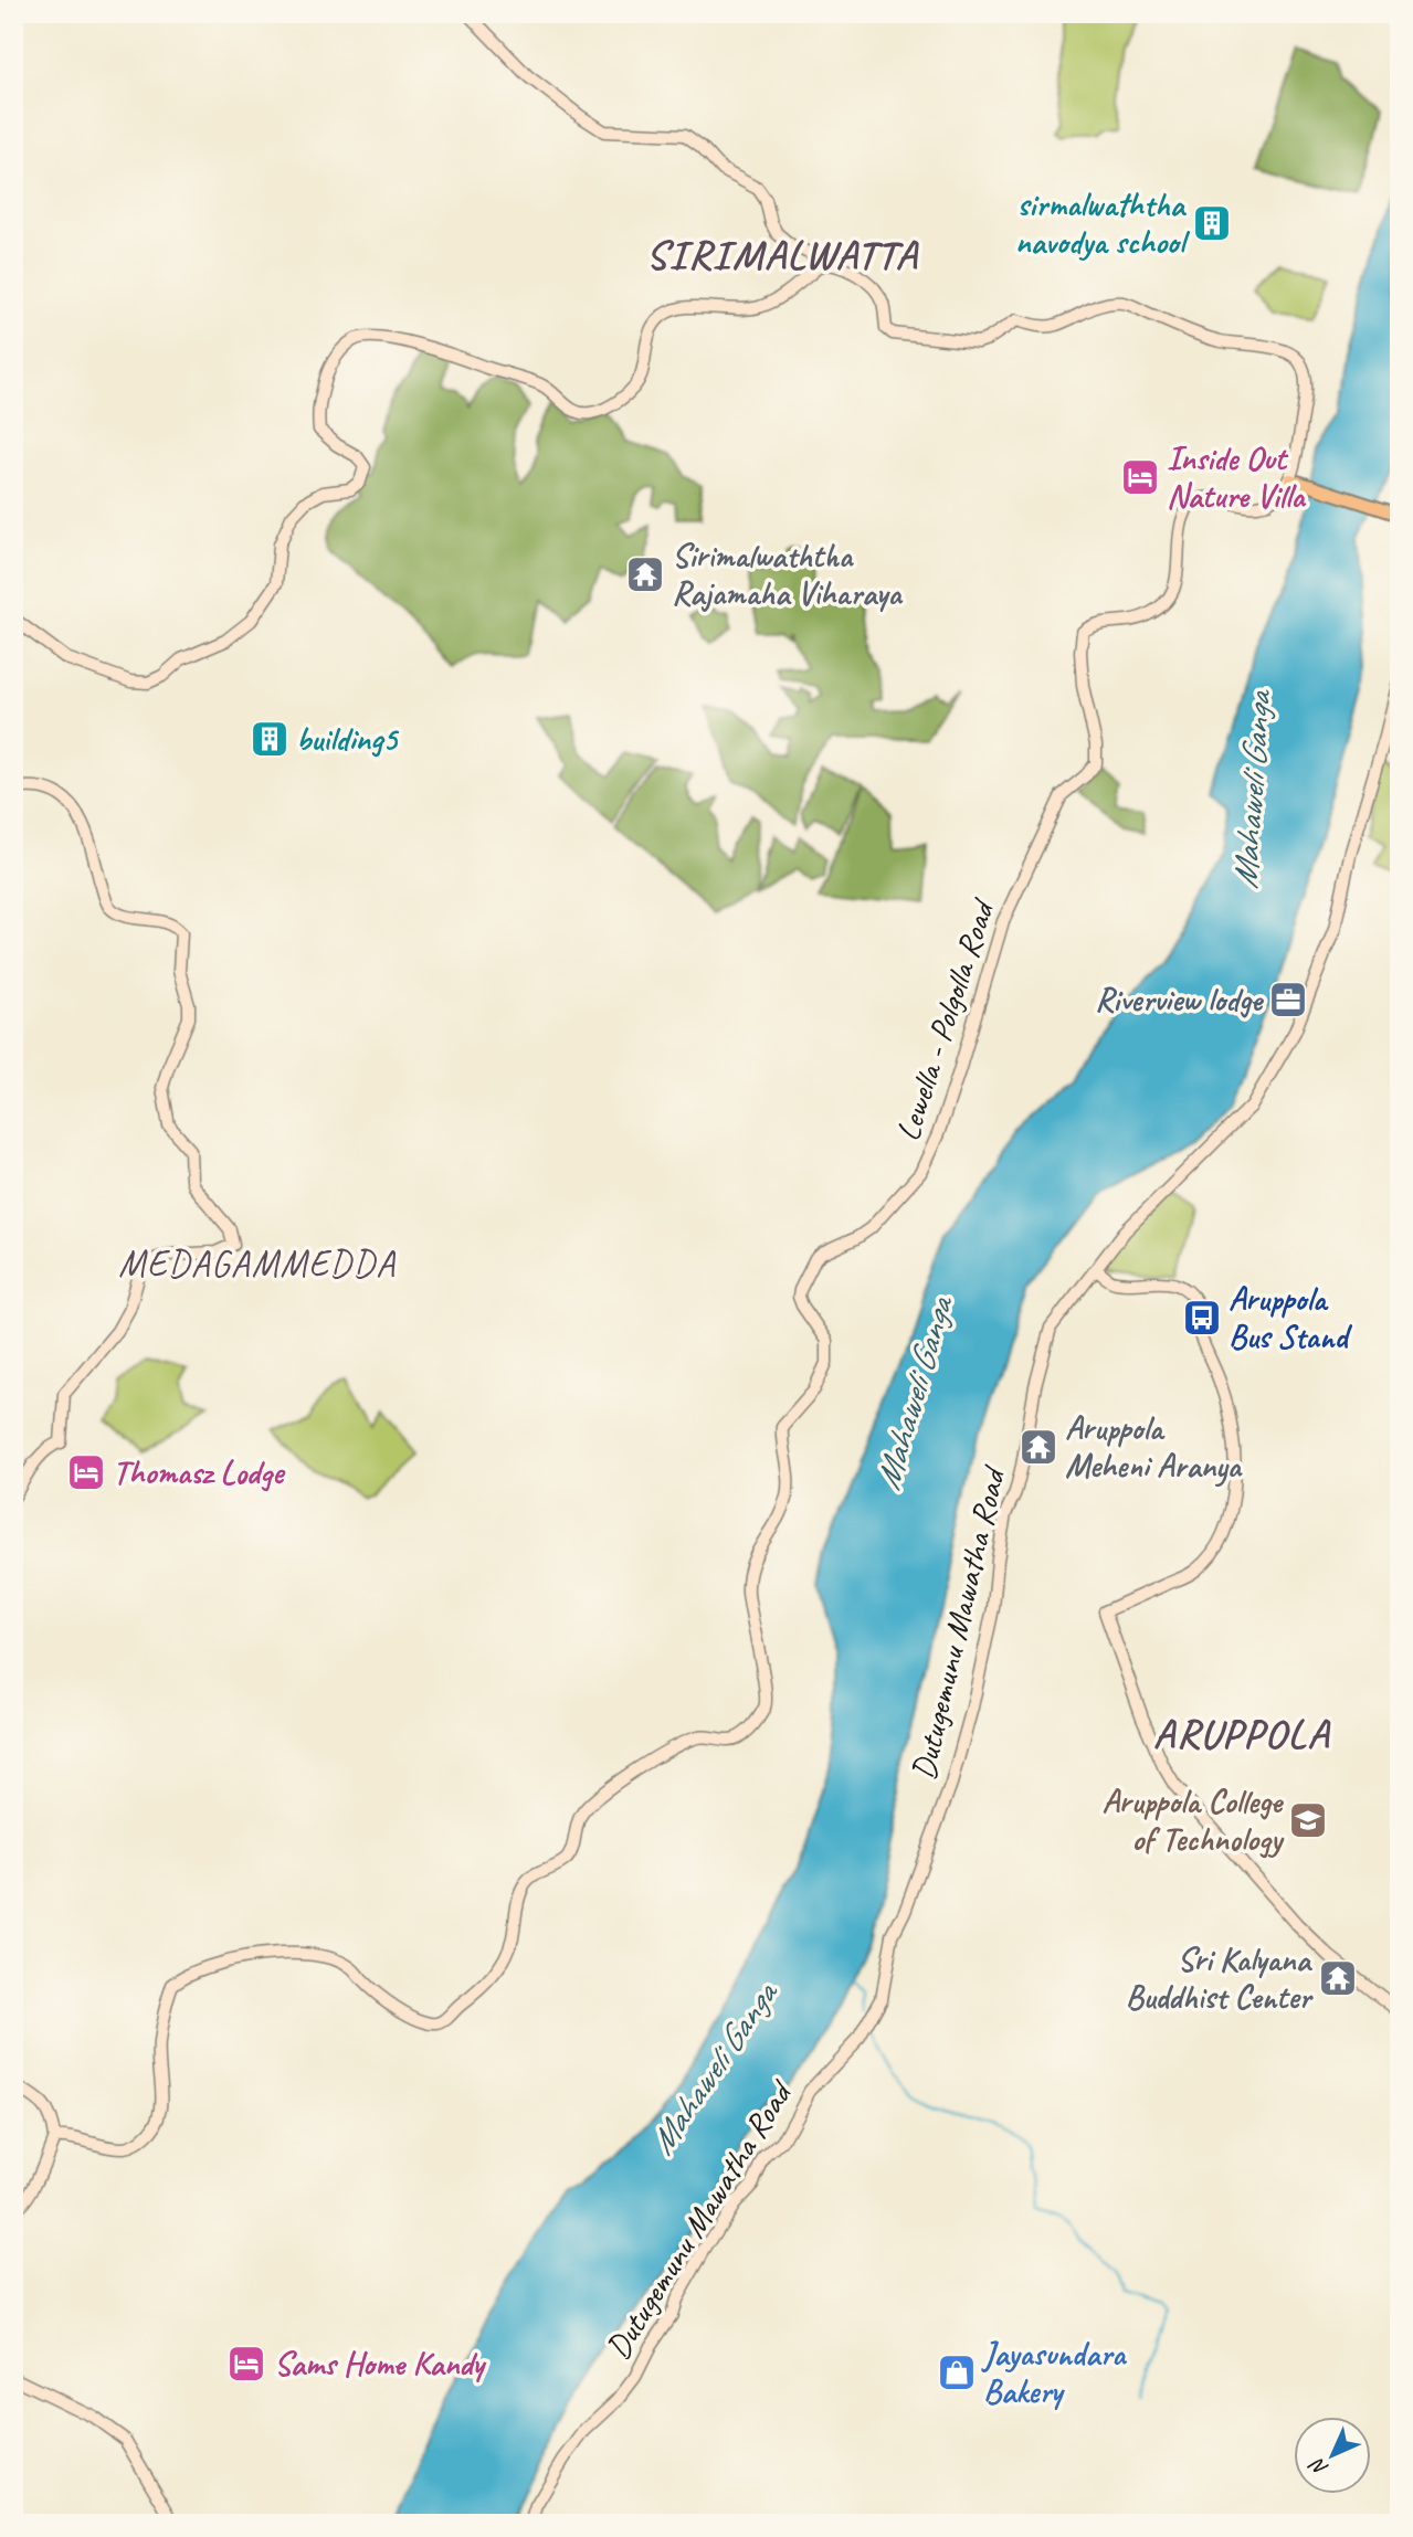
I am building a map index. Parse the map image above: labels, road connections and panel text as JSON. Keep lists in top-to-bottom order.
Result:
{
  "streets": {
    "street": ["Lewella - Polgolla Road", "Dutugemunu Mawatha Road"]
  },
  "districts": ["SIRIMALWATTA", "MEDAGAMMEDDA", "ARUPPOLA"],
  "water": ["Mahaweli Ganga"],
  "places": {
    "building": ["sirmalwaththa navodya school", "building5"],
    "hotel": ["Inside Out Nature Villa", "Thomasz Lodge", "Sams Home Kandy"],
    "temple": ["Sirimalwaththa Rajamaha Viharaya", "Aruppola Meheni Aranya", "Sri Kalyana Buddhist Center"],
    "office": ["Riverview lodge"],
    "bus stop": ["Aruppola Bus Stand"],
    "school or university": ["Aruppola College of Technology"],
    "shop": ["Jayasundara Bakery"]
  },
  "north": "bottom left"
}
